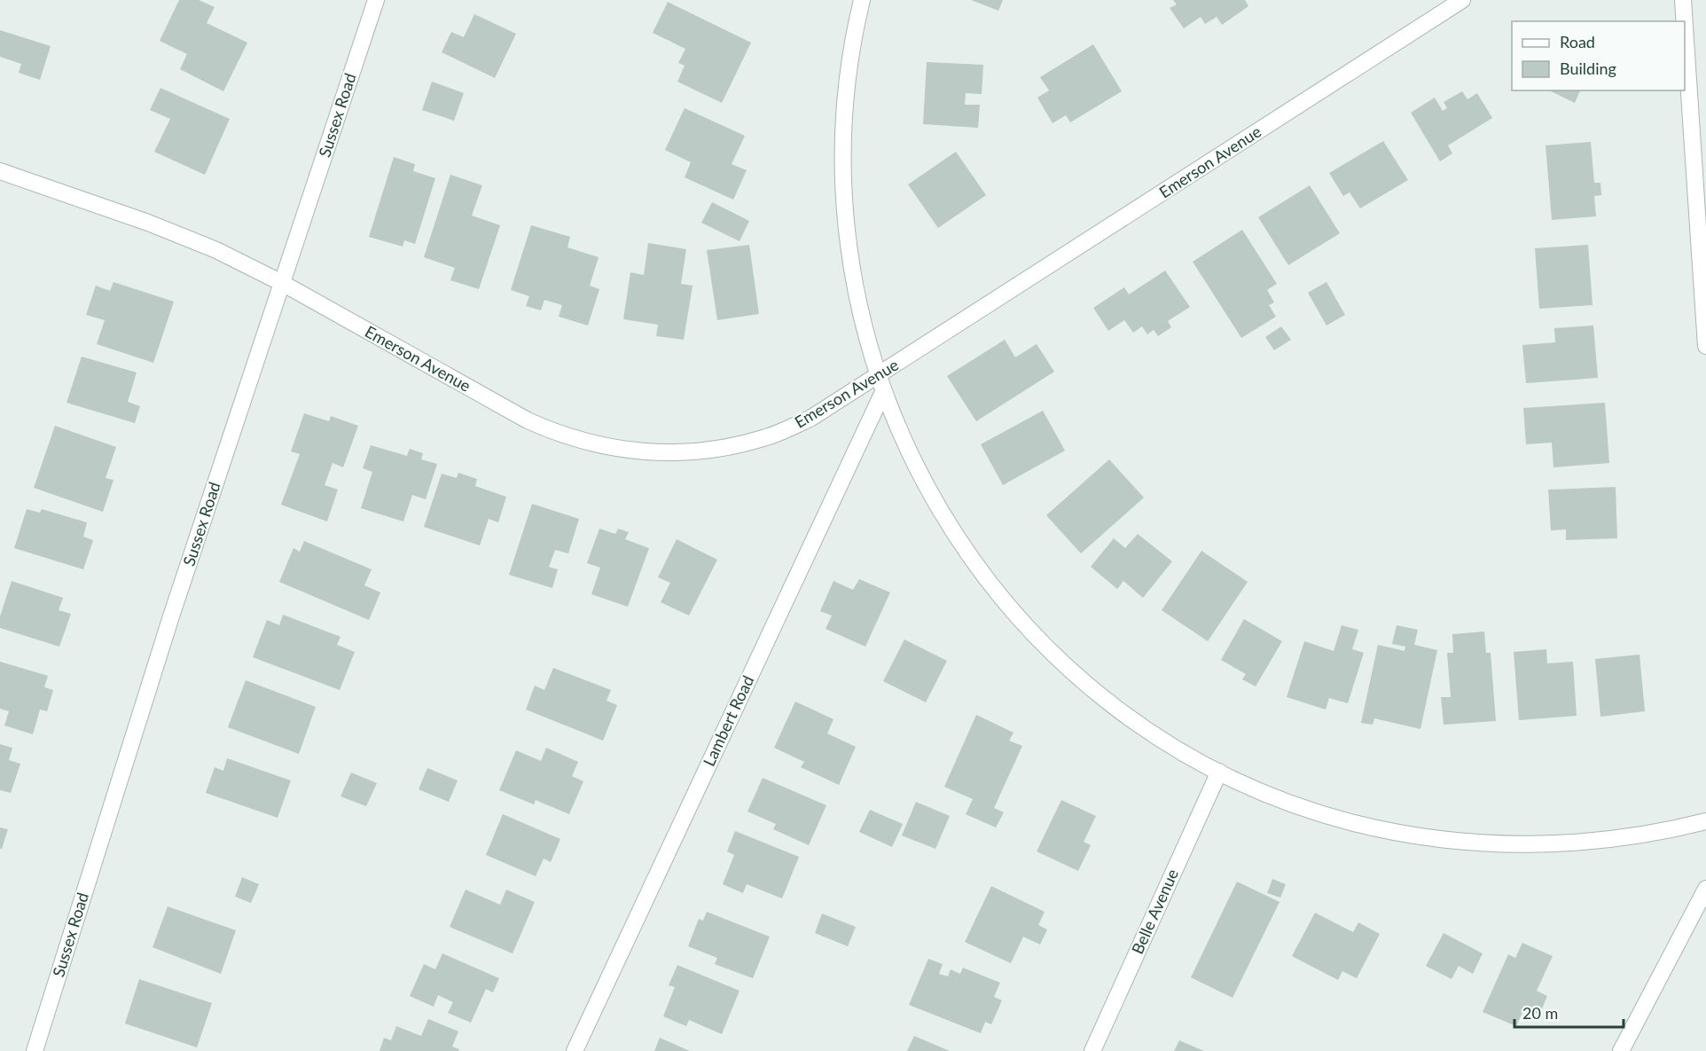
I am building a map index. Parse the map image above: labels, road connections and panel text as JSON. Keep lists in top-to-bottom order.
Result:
{
  "streets": {
    "street": [
      "Sussex Road",
      "Emerson Avenue",
      "Lambert Road",
      "Belle Avenue"
    ]
  },
  "crossings": [
    ["Sussex Road", "Emerson Avenue"],
    ["Emerson Avenue", "Lambert Road"]
  ],
  "legend": ["Road", "Building"],
  "scale_bar": "20 m"
}
